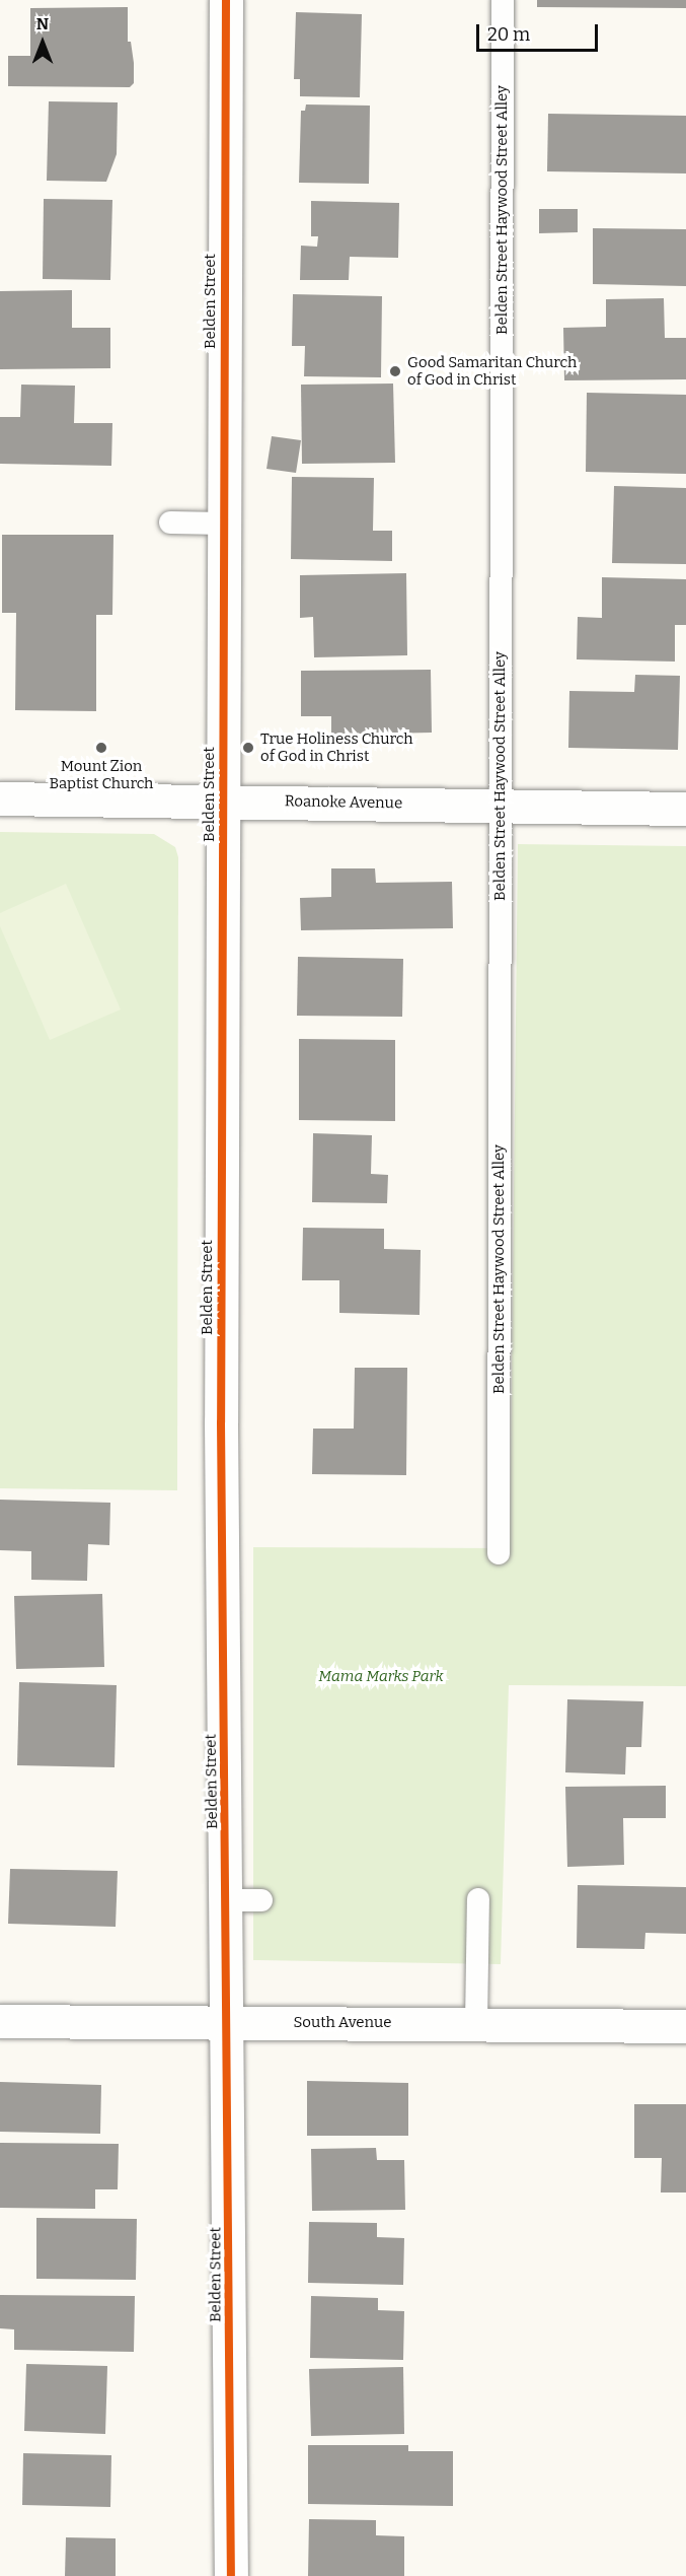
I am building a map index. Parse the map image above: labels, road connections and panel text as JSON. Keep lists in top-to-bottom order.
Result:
{
  "streets": {
    "street": ["Belden Street", "Roanoke Avenue", "South Avenue"],
    "lane": ["Belden Street Haywood Street Alley"]
  },
  "crossings": [
    ["Belden Street Haywood Street Alley", "Roanoke Avenue"],
    ["Belden Street", "Roanoke Avenue"],
    ["Belden Street", "South Avenue"]
  ],
  "parks": ["Mama Marks Park"],
  "places": ["Good Samaritan Church of God in Christ", "Mount Zion Baptist Church", "True Holiness Church of God in Christ"],
  "scale_bar": "20 m",
  "north": "top"
}
